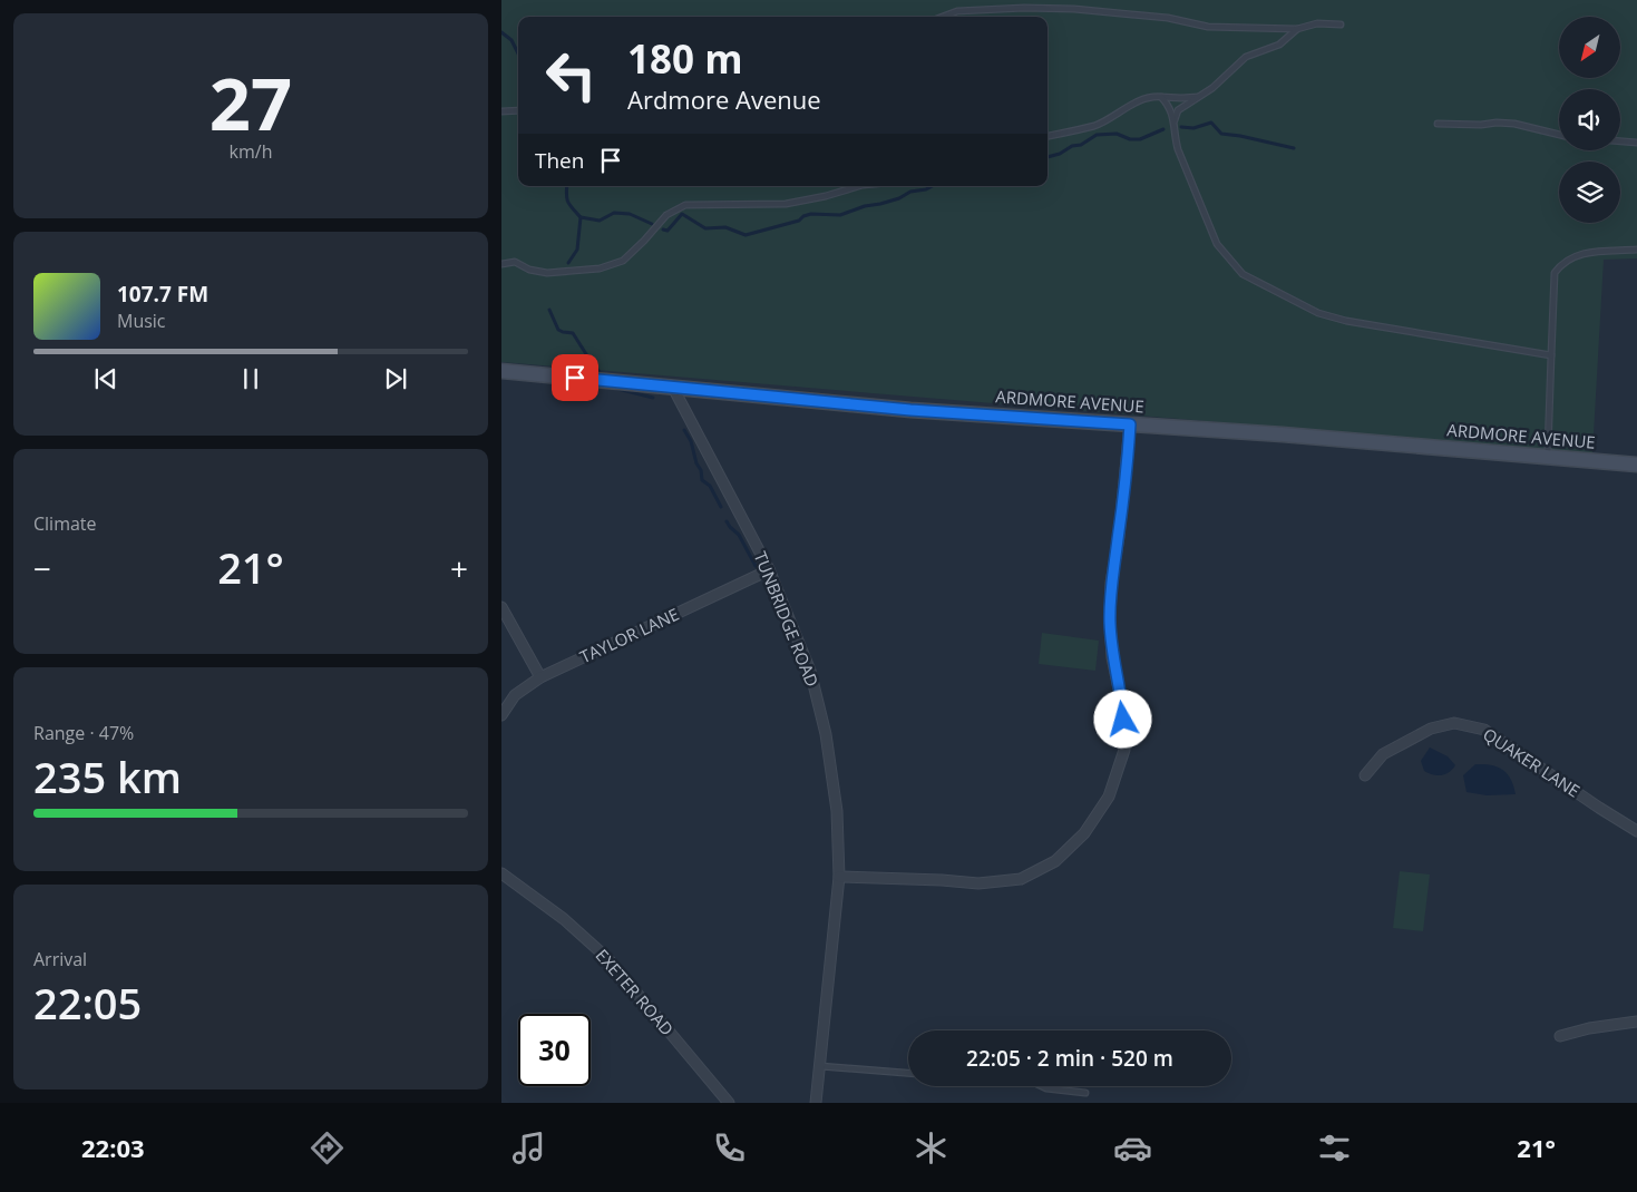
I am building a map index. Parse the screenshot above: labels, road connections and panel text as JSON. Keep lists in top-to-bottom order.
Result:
{
  "streets": {
    "street": [
      "ARDMORE AVENUE",
      "TUNBRIDGE ROAD",
      "TAYLOR LANE",
      "QUAKER LANE",
      "EXETER ROAD"
    ]
  },
  "crossings": [
    ["ARDMORE AVENUE", "TUNBRIDGE ROAD"],
    ["TUNBRIDGE ROAD", "TAYLOR LANE"]
  ],
  "north": "bottom left",
  "page": {
    "tile": [
      ["27", "km/h"],
      "Climate",
      ["Range · 47%", "235 km"],
      ["Arrival", "22:05"]
    ],
    "turn": ["180 m", "Ardmore Avenue"],
    "then": "Then",
    "song": ["107.7 FM", "Music"],
    "heat": ["−", "21°", "+"],
    "limit": "30",
    "trip": "22:05 · 2 min · 520 m",
    "tabs": ["22:03", "21°"]
  }
}
